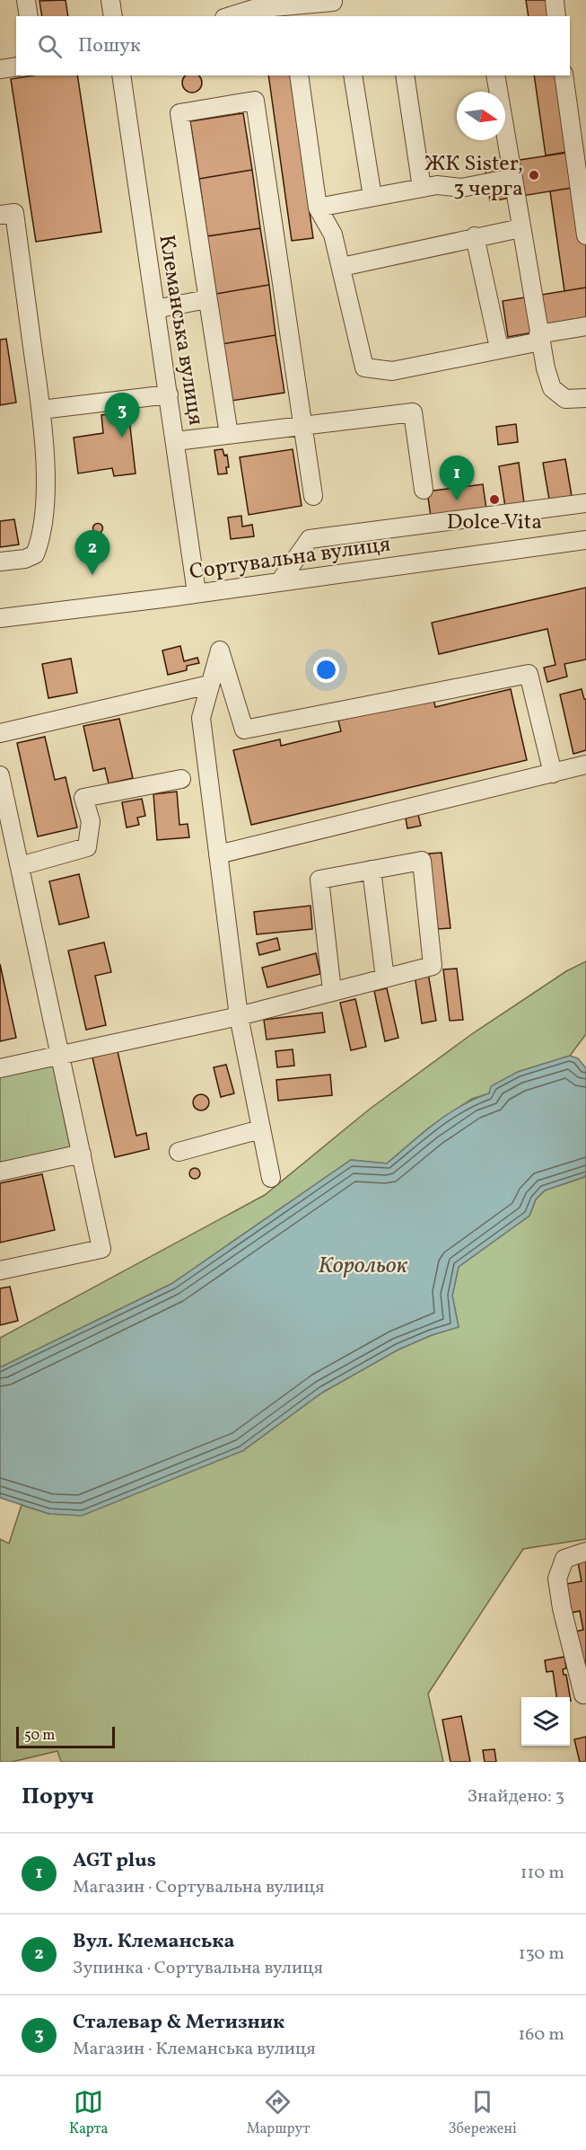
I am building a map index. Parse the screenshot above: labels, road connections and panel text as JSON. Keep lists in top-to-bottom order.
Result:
{
  "streets": {
    "street": ["Клеманська вулиця", "Сортувальна вулиця"]
  },
  "crossings": [
    ["Клеманська вулиця", "Сортувальна вулиця"]
  ],
  "water": ["Корольок"],
  "places": ["ЖК Sister, 3 черга", "Dolce Vita"],
  "scale_bar": "50 m",
  "north": "right",
  "page": {
    "search": "Пошук",
    "pins": ["3", "1", "2"],
    "scale": "50 m",
    "heading": ["Поруч", "Знайдено: 3"],
    "list": [
      {
        "mark": "1",
        "name": "AGT plus",
        "note": "Магазин · Сортувальна вулиця",
        "value": "110 m"
      },
      {
        "mark": "2",
        "name": "Вул. Клеманська",
        "note": "Зупинка · Сортувальна вулиця",
        "value": "130 m"
      },
      {
        "mark": "3",
        "name": "Сталевар & Метизник",
        "note": "Магазин · Клеманська вулиця",
        "value": "160 m"
      }
    ],
    "nav": ["Карта", "Маршрут", "Збережені"]
  }
}
